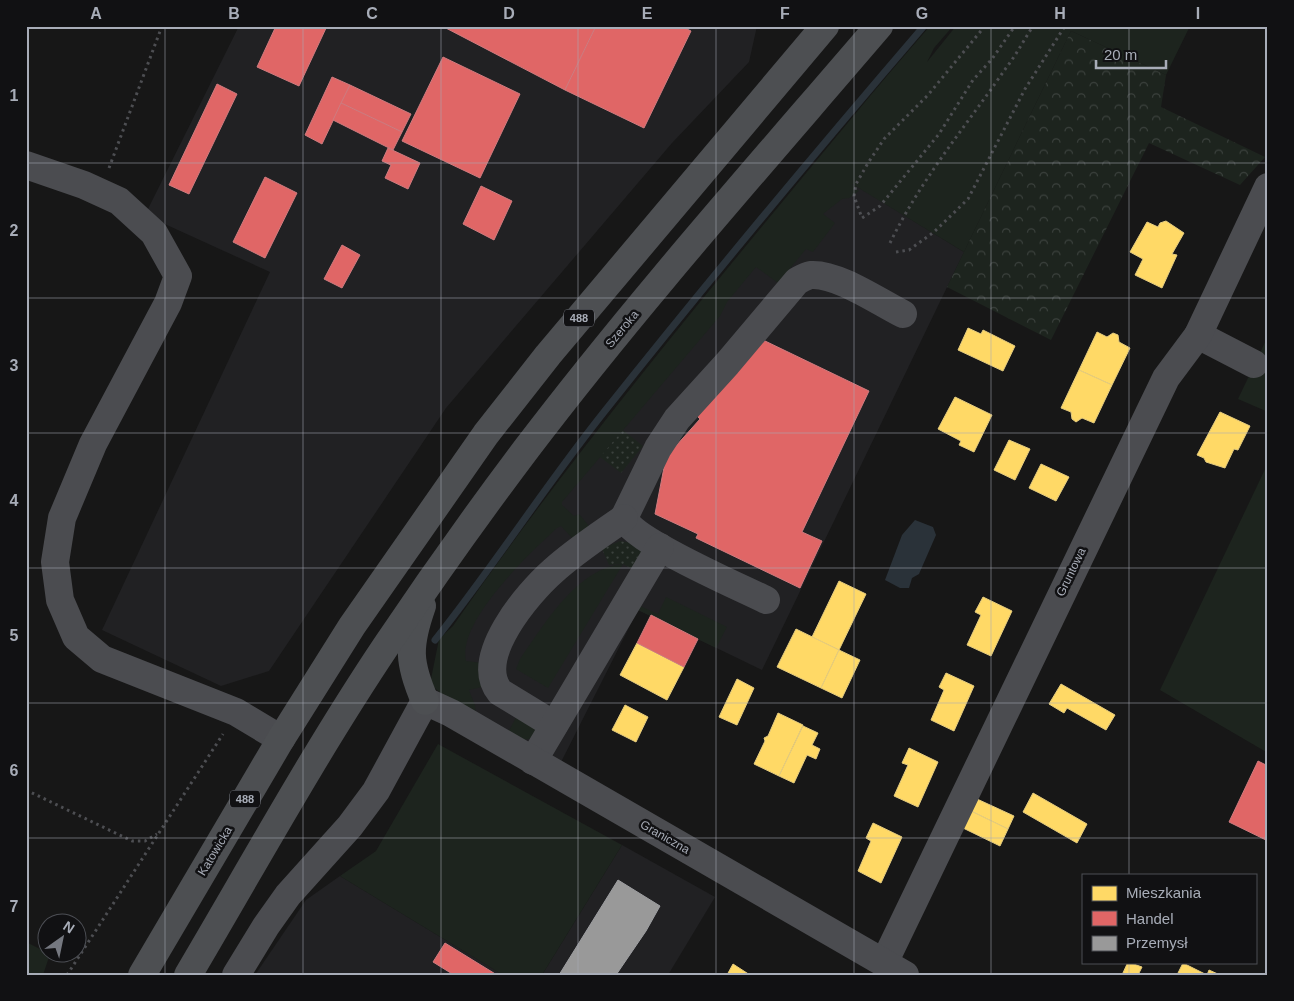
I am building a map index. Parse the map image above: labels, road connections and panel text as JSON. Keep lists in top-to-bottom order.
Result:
{
  "streets": {
    "main road": ["488", "Szeroka", "Katowicka"],
    "street": ["Gruntowa", "Graniczna"]
  },
  "crossings": [
    ["Gruntowa", "Graniczna"]
  ],
  "legend": ["Mieszkania", "Handel", "Przemysł"],
  "scale_bar": "20 m",
  "north": "top right",
  "grid": {
    "columns": [
      "A",
      "B",
      "C",
      "D",
      "E",
      "F",
      "G",
      "H",
      "I"
    ],
    "rows": [
      "1",
      "2",
      "3",
      "4",
      "5",
      "6",
      "7"
    ]
  }
}
